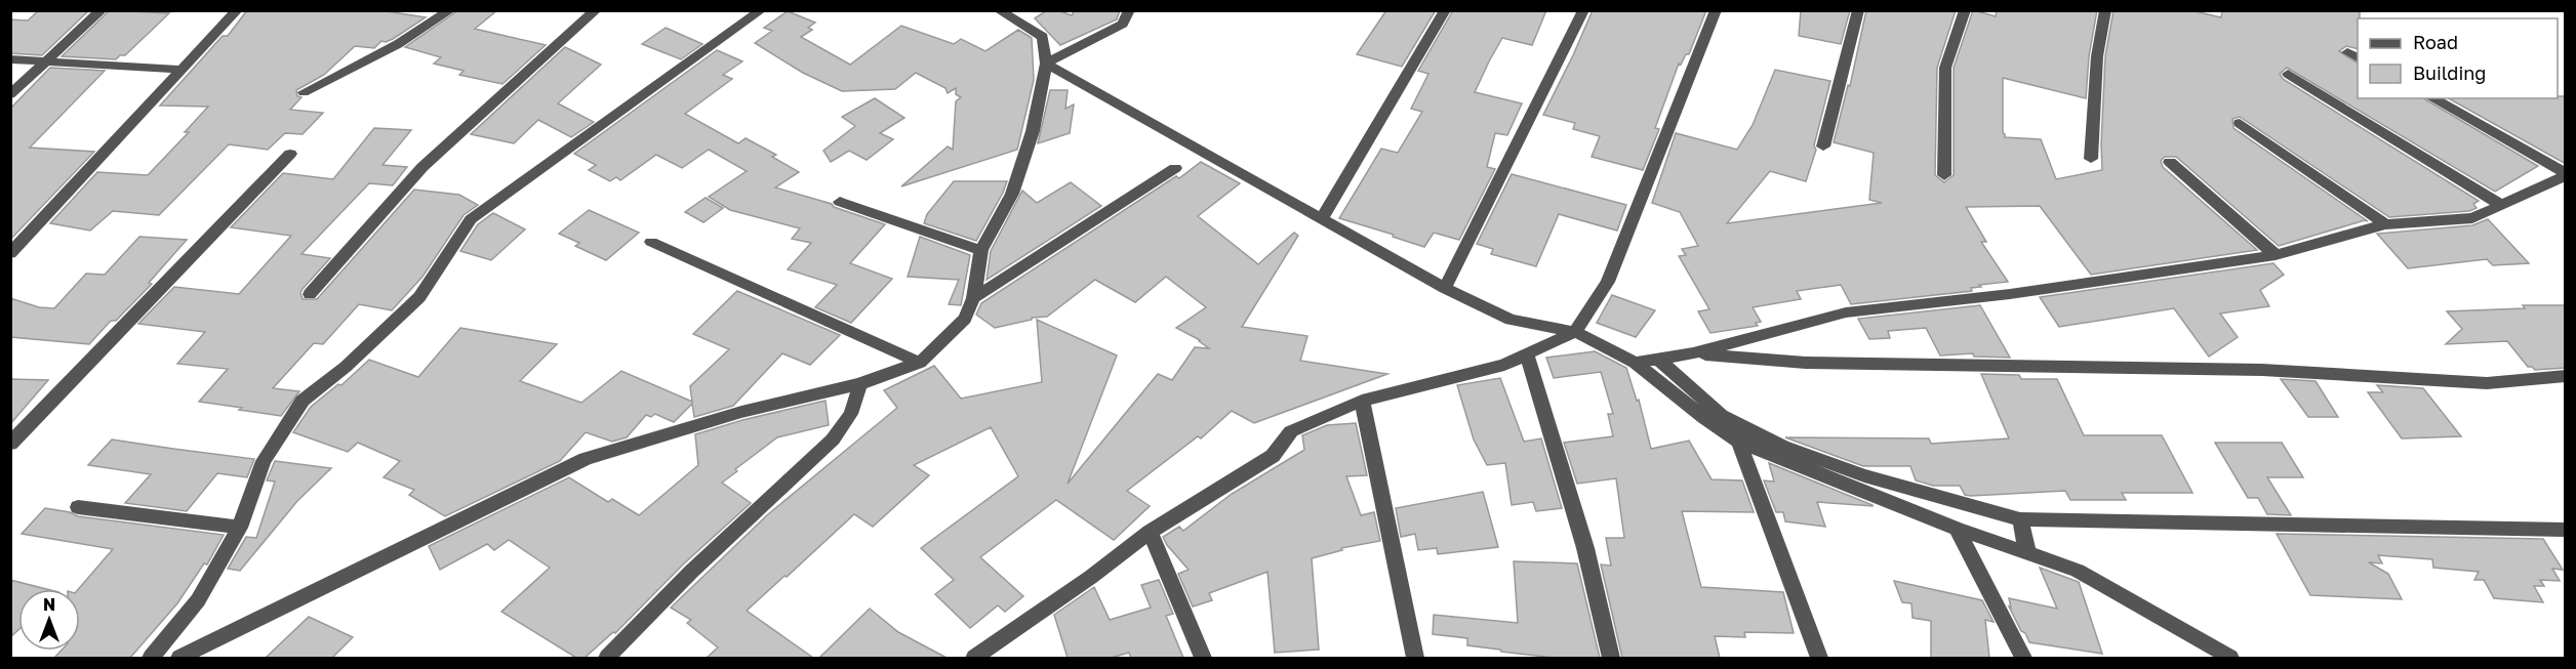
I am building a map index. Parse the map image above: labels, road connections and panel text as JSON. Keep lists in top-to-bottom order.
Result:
{
  "legend": ["Road", "Building"],
  "north": "top"
}
